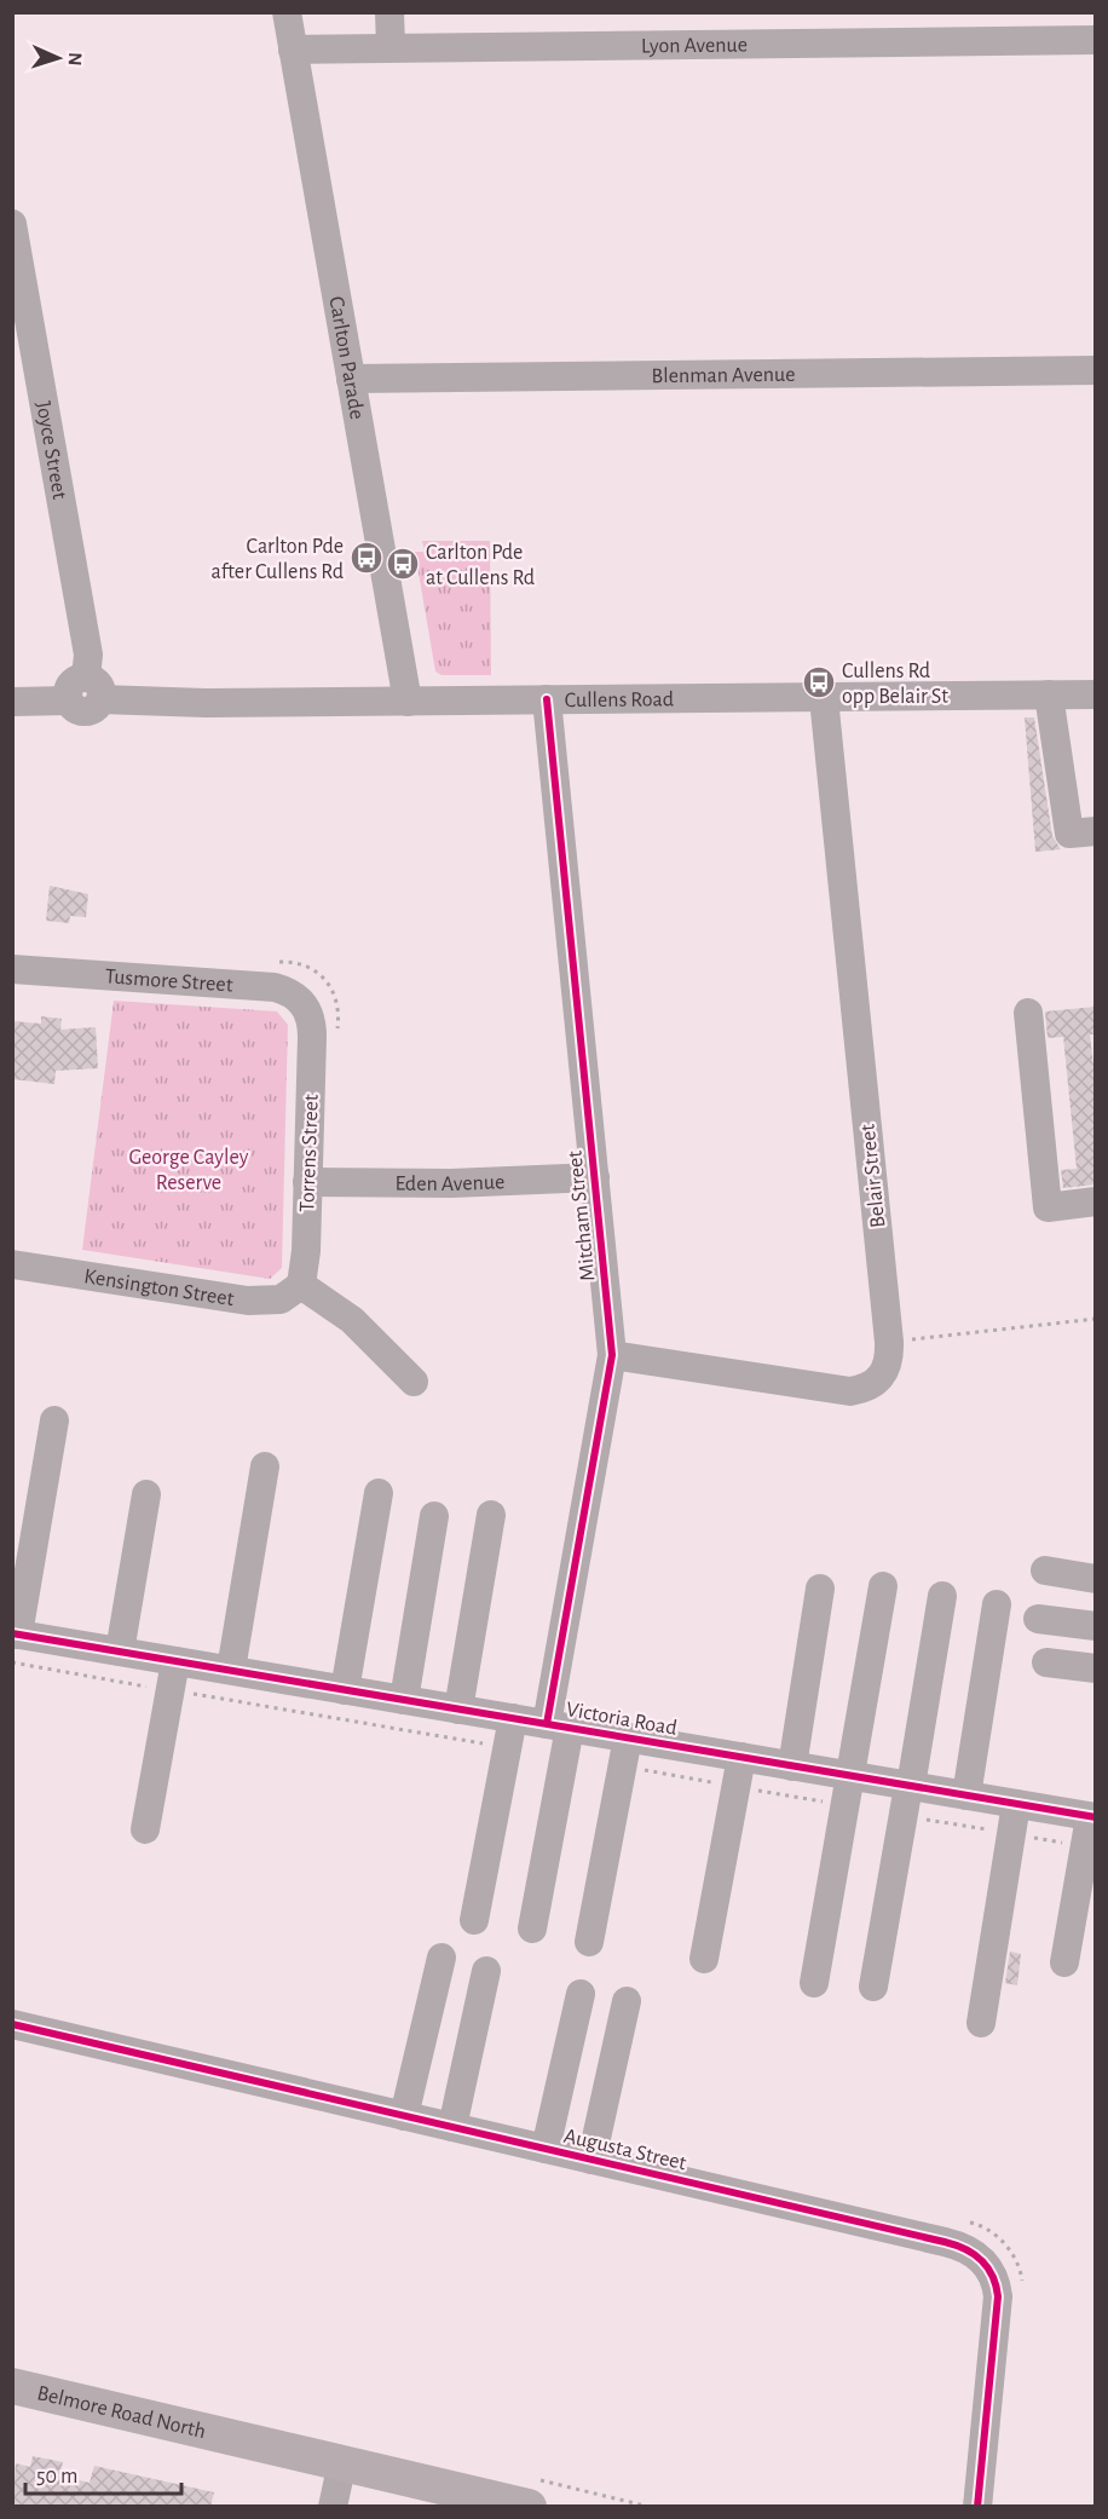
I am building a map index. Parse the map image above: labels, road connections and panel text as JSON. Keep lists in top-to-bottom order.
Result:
{
  "streets": {
    "main road": ["Belmore Road North"],
    "street": [
      "Lyon Avenue",
      "Carlton Parade",
      "Blenman Avenue",
      "Joyce Street",
      "Cullens Road",
      "Tusmore Street",
      "Torrens Street",
      "Belair Street",
      "Eden Avenue",
      "Mitcham Street",
      "Kensington Street",
      "Victoria Road",
      "Augusta Street"
    ]
  },
  "crossings": [
    ["Lyon Avenue", "Carlton Parade"],
    ["Carlton Parade", "Blenman Avenue"],
    ["Carlton Parade", "Cullens Road"],
    ["Joyce Street", "Cullens Road"],
    ["Cullens Road", "Belair Street"],
    ["Cullens Road", "Mitcham Street"],
    ["Tusmore Street", "Torrens Street"],
    ["Torrens Street", "Eden Avenue"],
    ["Torrens Street", "Kensington Street"],
    ["Belair Street", "Mitcham Street"],
    ["Eden Avenue", "Mitcham Street"],
    ["Mitcham Street", "Victoria Road"]
  ],
  "parks": ["George Cayley Reserve"],
  "places": {
    "bus stop": ["Carlton Pde after Cullens Rd", "Carlton Pde at Cullens Rd", "Cullens Rd opp Belair St"]
  },
  "scale_bar": "50 m",
  "north": "right"
}
